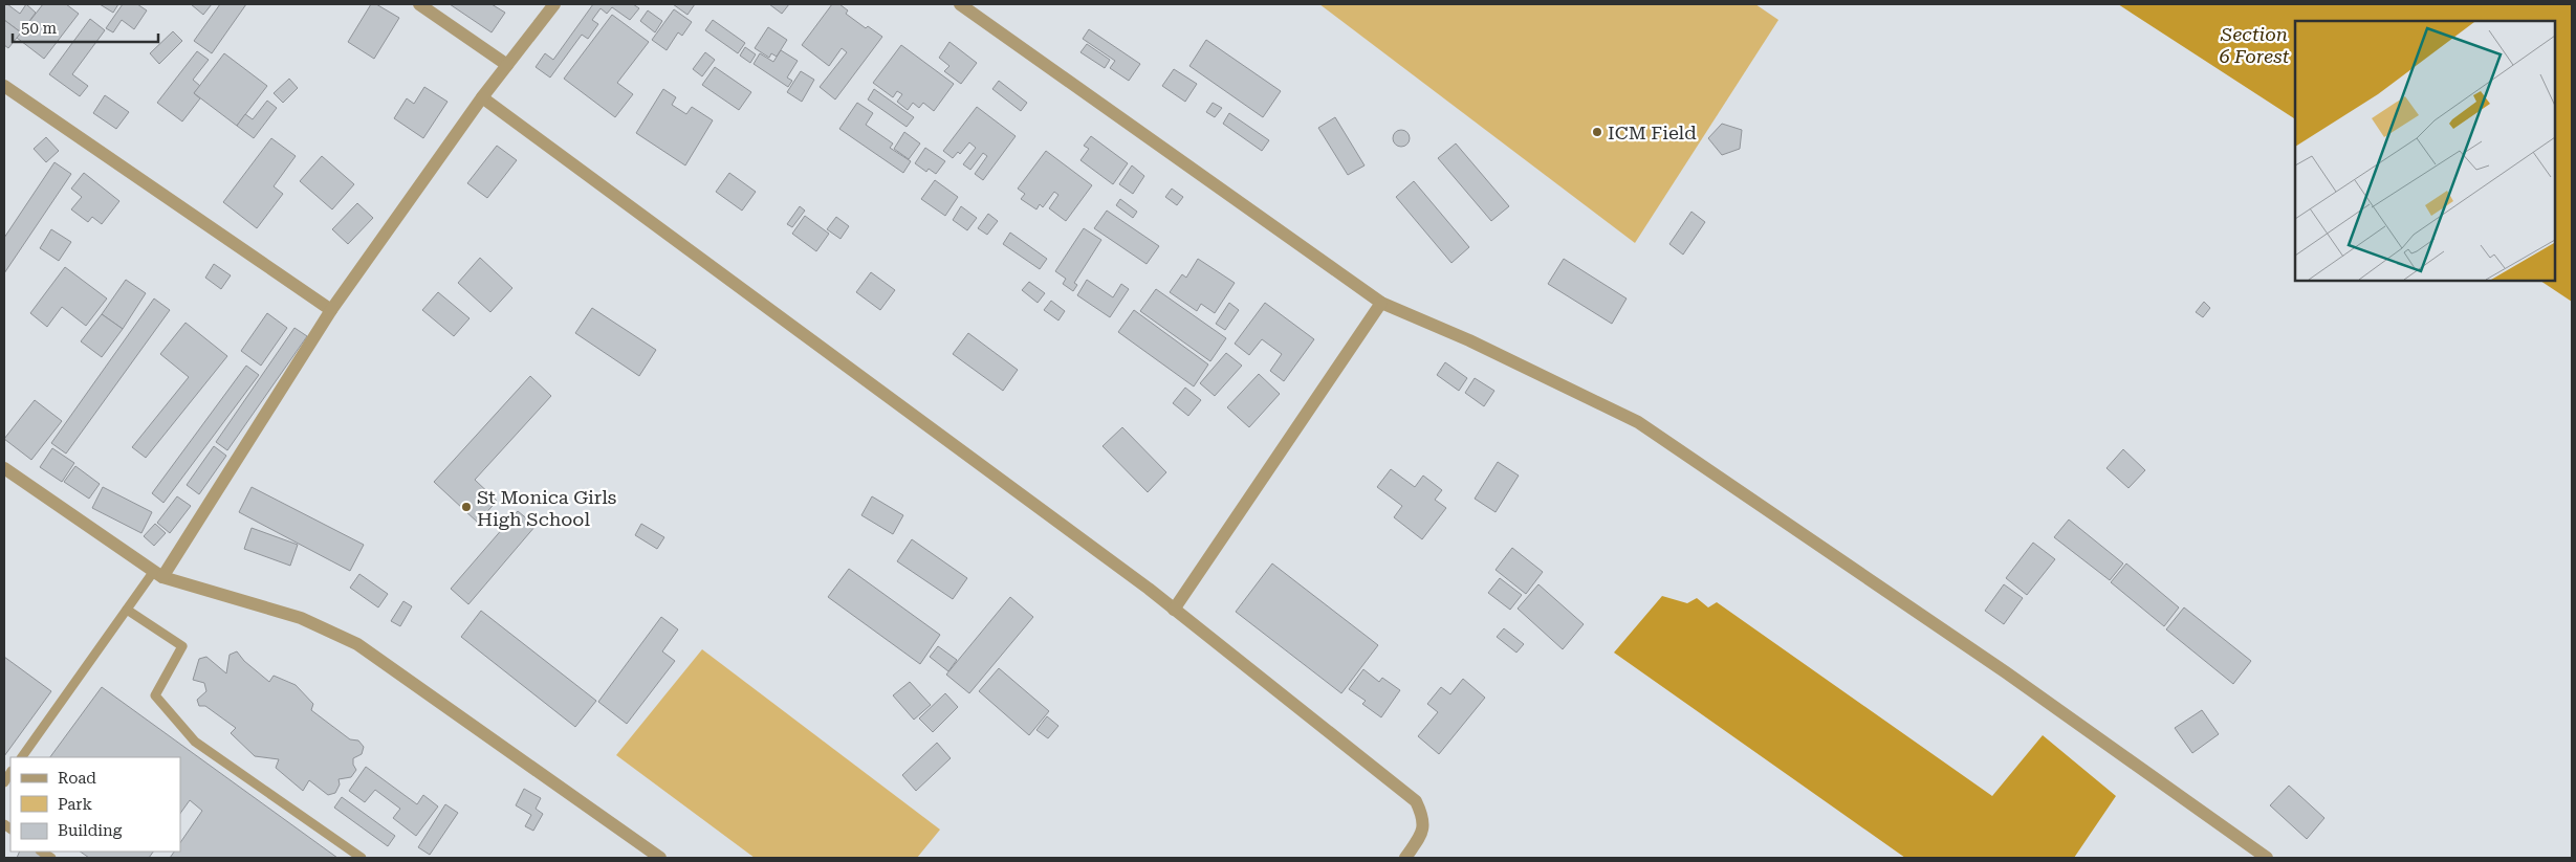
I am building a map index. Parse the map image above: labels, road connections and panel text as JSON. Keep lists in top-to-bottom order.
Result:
{
  "parks": ["Section 6 Forest"],
  "places": ["ICM Field", "St Monica Girls High School"],
  "legend": ["Road", "Park", "Building"],
  "scale_bar": "50 m"
}
